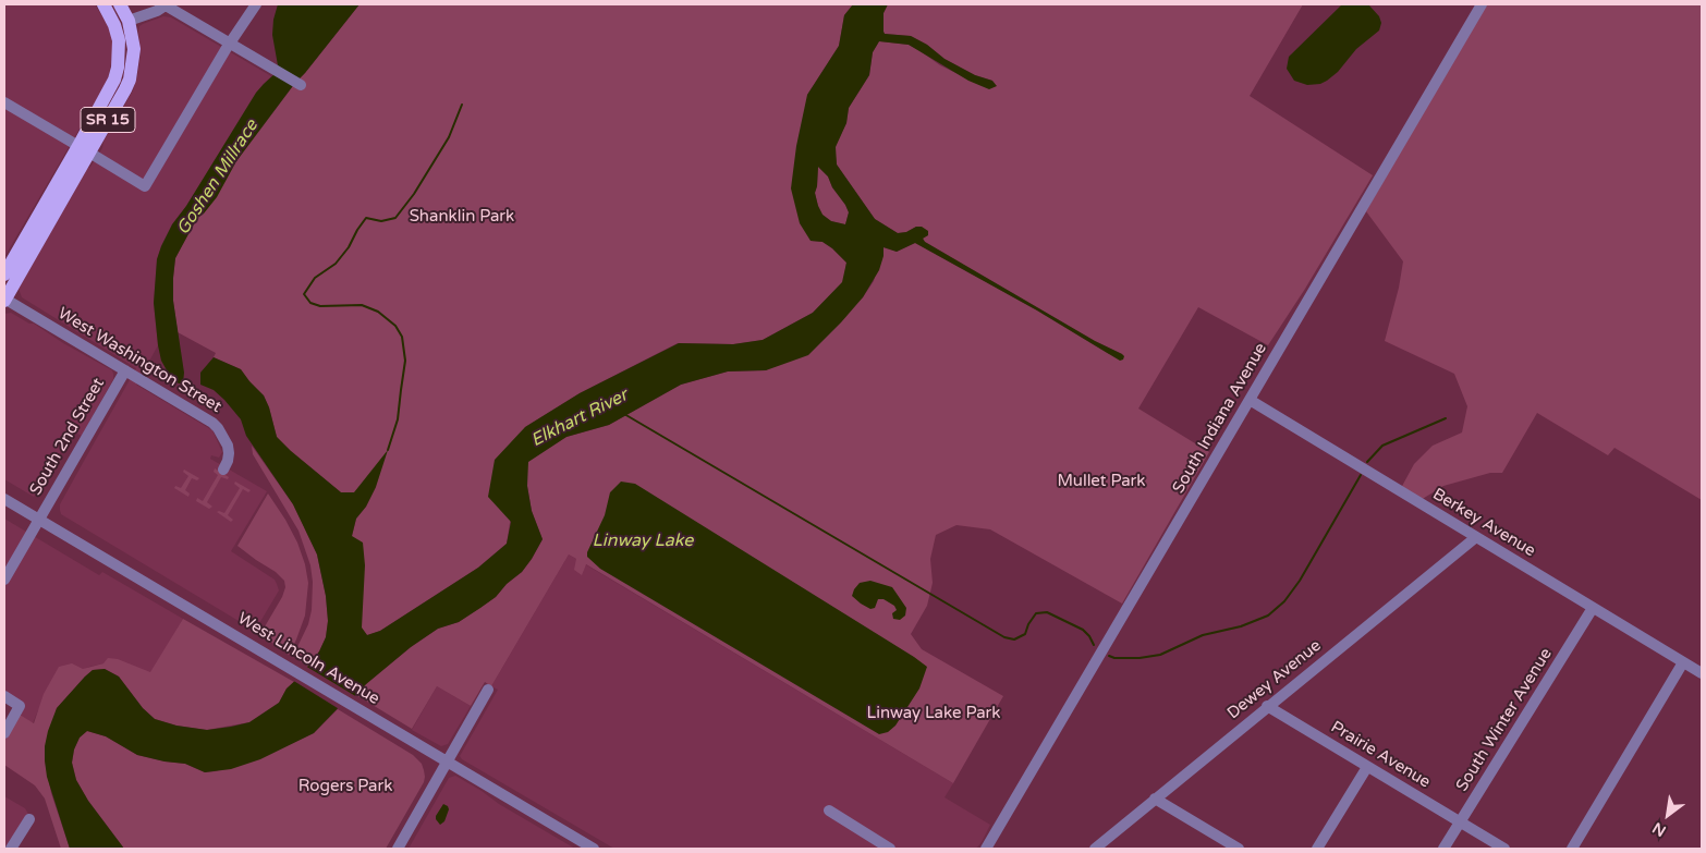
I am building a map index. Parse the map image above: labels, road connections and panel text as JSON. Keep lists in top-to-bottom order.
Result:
{
  "streets": {
    "main road": ["SR 15"],
    "street": [
      "West Washington Street",
      "South Indiana Avenue",
      "South 2nd Street",
      "Berkey Avenue",
      "West Lincoln Avenue",
      "Dewey Avenue",
      "South Winter Avenue",
      "Prairie Avenue"
    ]
  },
  "crossings": [
    ["SR 15", "West Washington Street"],
    ["West Washington Street", "South 2nd Street"],
    ["South Indiana Avenue", "Berkey Avenue"],
    ["South 2nd Street", "West Lincoln Avenue"],
    ["Berkey Avenue", "Dewey Avenue"],
    ["Berkey Avenue", "South Winter Avenue"],
    ["Dewey Avenue", "Prairie Avenue"],
    ["South Winter Avenue", "Prairie Avenue"]
  ],
  "water": ["Goshen Millrace", "Elkhart River", "Linway Lake"],
  "parks": [
    "Shanklin Park",
    "Mullet Park",
    "Linway Lake Park",
    "Rogers Park"
  ],
  "north": "bottom left"
}
